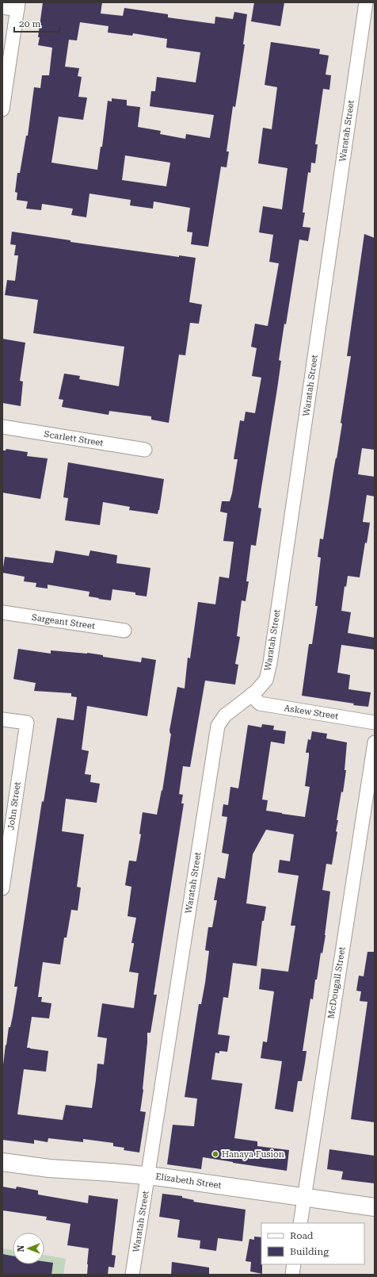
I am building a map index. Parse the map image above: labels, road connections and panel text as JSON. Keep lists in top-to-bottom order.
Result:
{
  "streets": {
    "street": [
      "Waratah Street",
      "Scarlett Street",
      "Sargeant Street",
      "Askew Street",
      "John Street",
      "McDougall Street",
      "Elizabeth Street"
    ]
  },
  "crossings": [
    ["Waratah Street", "Askew Street"],
    ["Waratah Street", "Elizabeth Street"],
    ["McDougall Street", "Elizabeth Street"]
  ],
  "places": ["Hanaya Fusion"],
  "legend": ["Road", "Building"],
  "scale_bar": "20 m",
  "north": "left"
}
